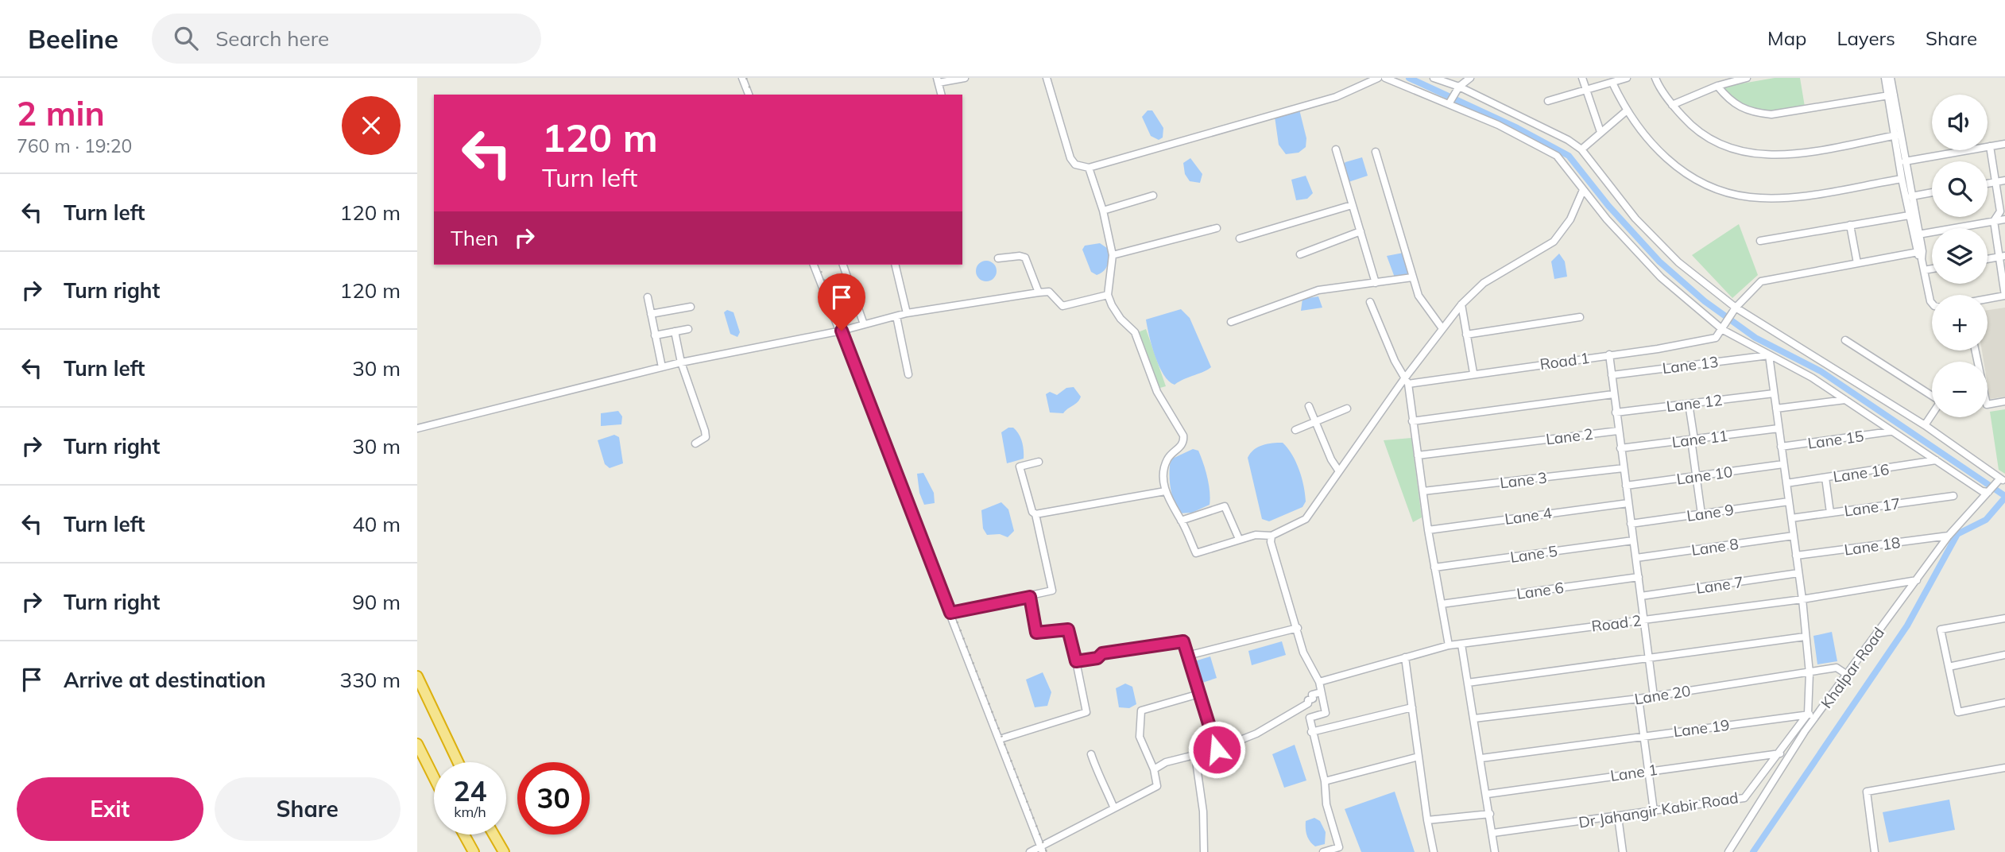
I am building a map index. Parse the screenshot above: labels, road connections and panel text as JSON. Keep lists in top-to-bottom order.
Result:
{
  "streets": {
    "street": [
      "Road 1",
      "Lane 13",
      "Lane 12",
      "Lane 2",
      "Lane 11",
      "Lane 15",
      "Lane 16",
      "Lane 10",
      "Lane 3",
      "Lane 17",
      "Lane 9",
      "Lane 4",
      "Lane 18",
      "Lane 8",
      "Lane 5",
      "Lane 7",
      "Lane 6",
      "Road 2",
      "Khalpar Road",
      "Lane 20",
      "Lane 19",
      "Lane 1",
      "Dr Jahangir Kabir Road"
    ]
  },
  "crossings": [
    ["Lane 18", "Khalpar Road"],
    ["Road 2", "Khalpar Road"],
    ["Khalpar Road", "Lane 20"],
    ["Lane 19", "Dr Jahangir Kabir Road"],
    ["Lane 1", "Dr Jahangir Kabir Road"]
  ],
  "page": {
    "header": "Beeline",
    "search": "Search here",
    "nav": ["Map", "Layers", "Share"],
    "heading": ["2 min", "760 m · 19:20"],
    "map_buttons": ["+", "−"],
    "turn": ["120 m", "Turn left"],
    "list": [
      {
        "name": "Turn left",
        "value": "120 m"
      },
      {
        "name": "Turn right",
        "value": "120 m"
      },
      {
        "name": "Turn left",
        "value": "30 m"
      },
      {
        "name": "Turn right",
        "value": "30 m"
      },
      {
        "name": "Turn left",
        "value": "40 m"
      },
      {
        "name": "Turn right",
        "value": "90 m"
      },
      {
        "name": "Arrive at destination",
        "value": "330 m"
      }
    ],
    "then": "Then",
    "speed": "24 km/h",
    "limit": "30",
    "buttons": ["Exit", "Share"]
  }
}
